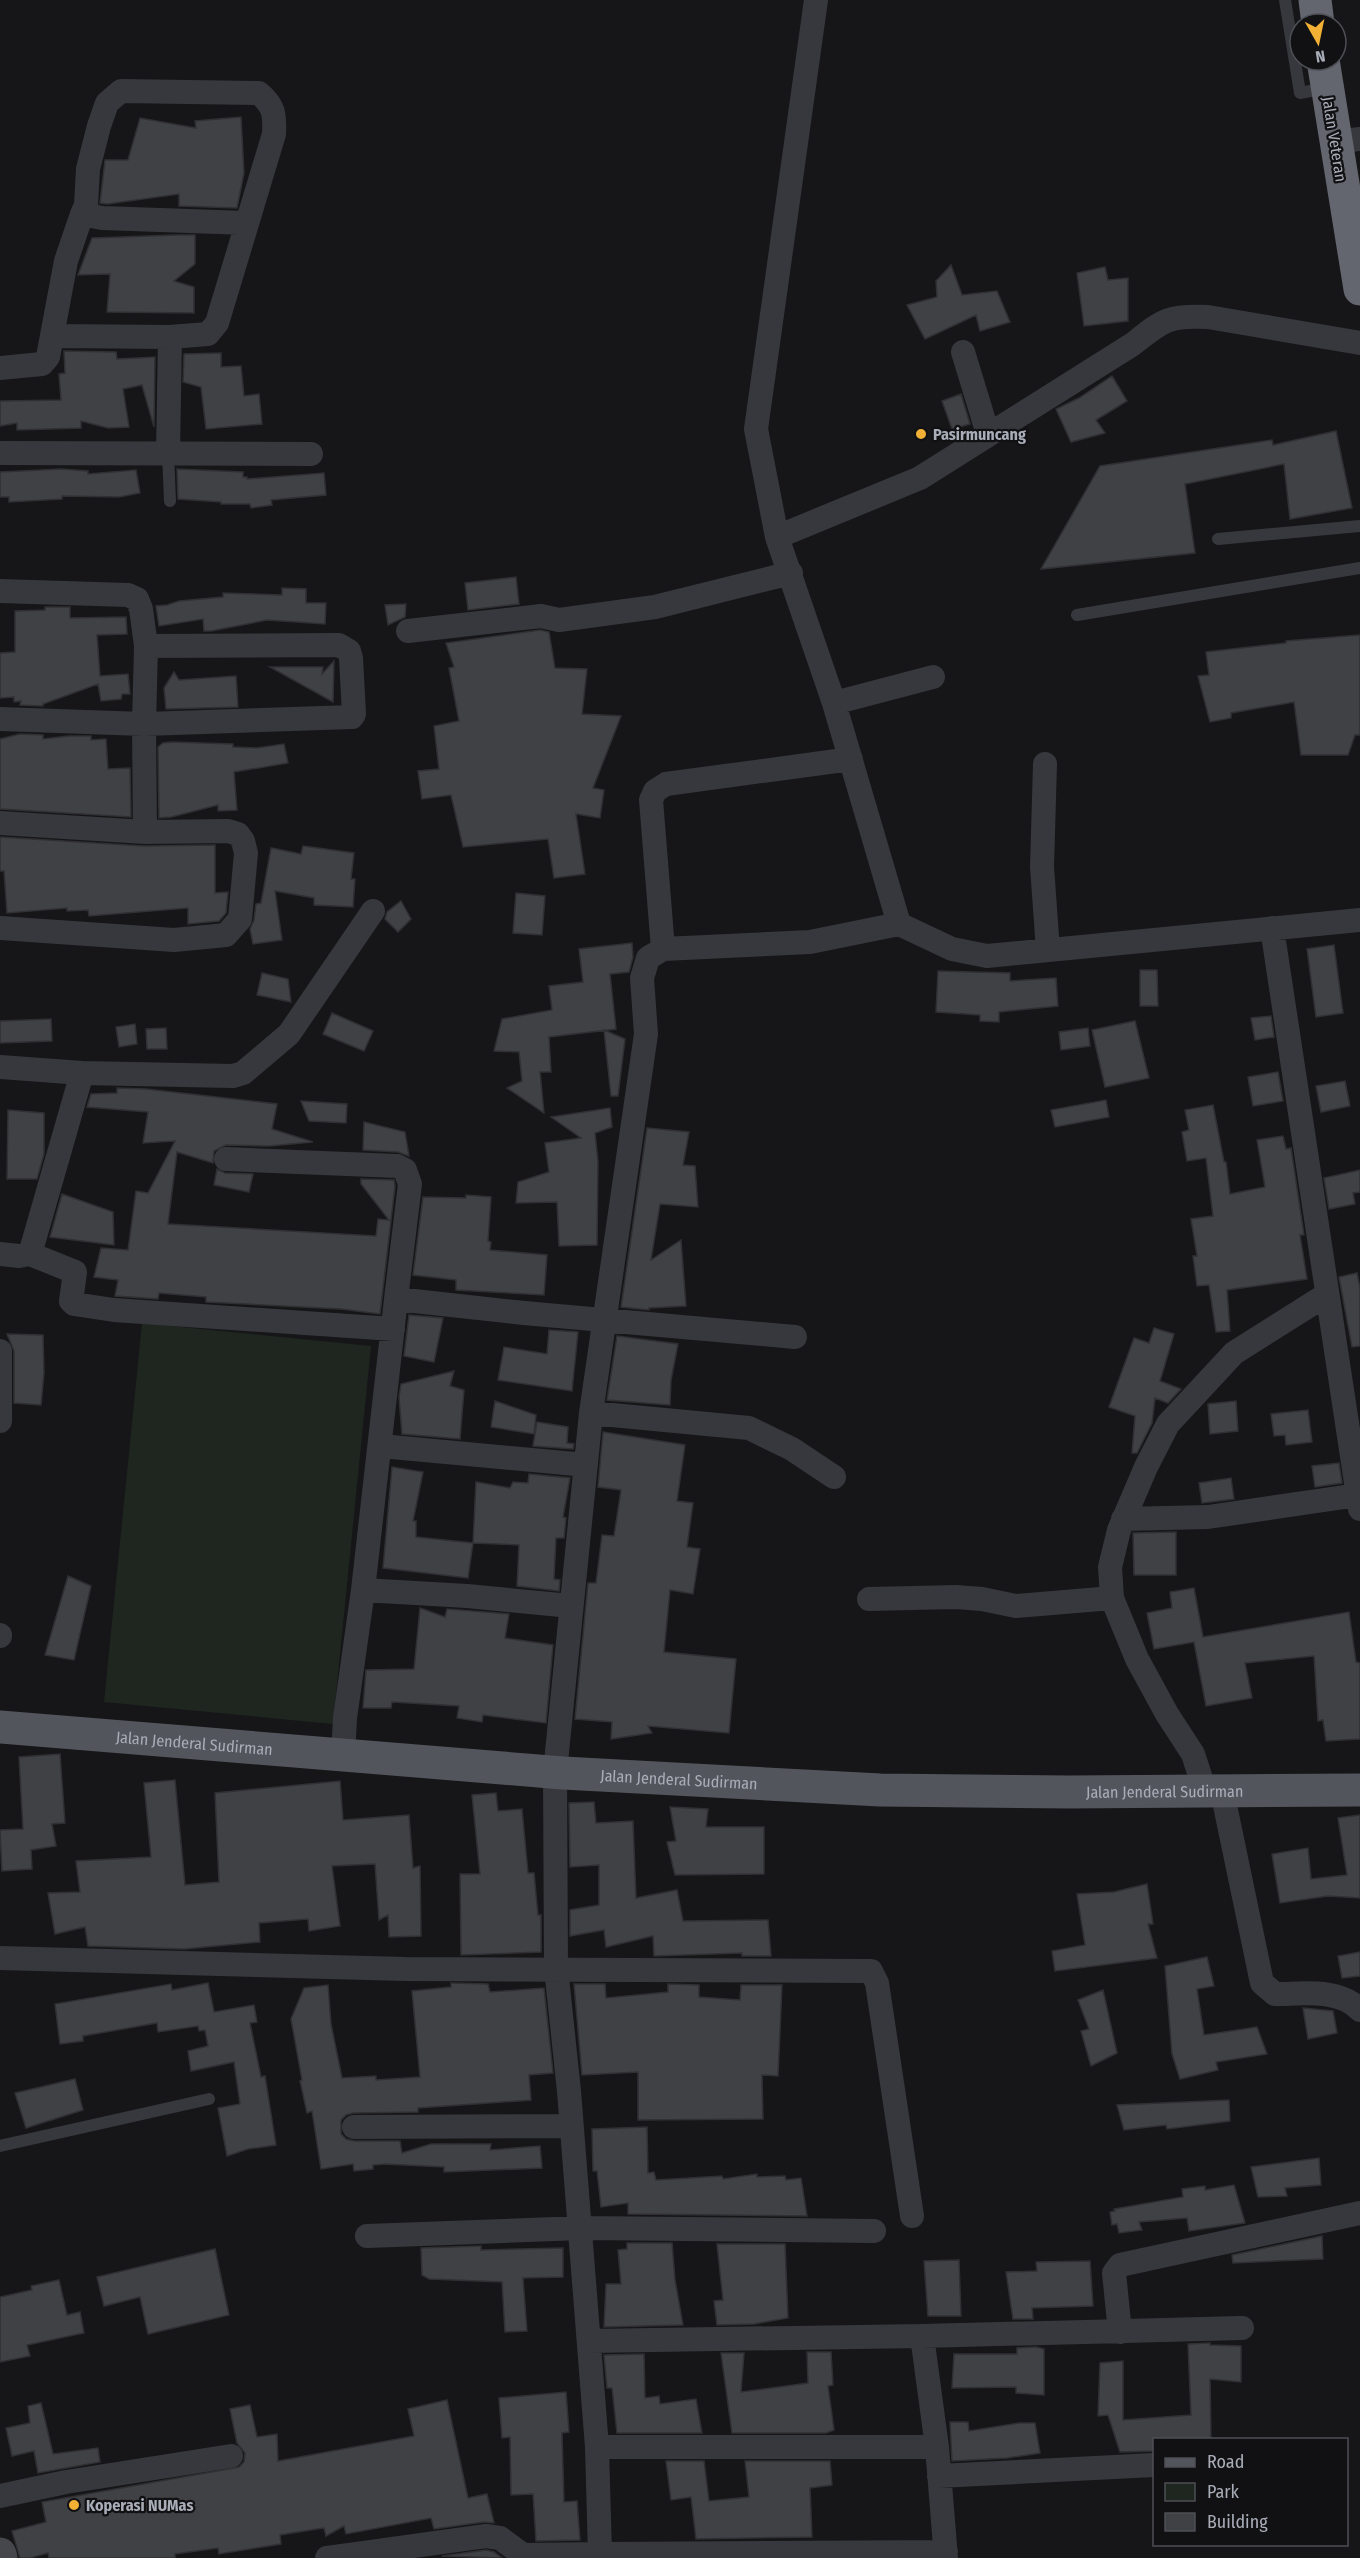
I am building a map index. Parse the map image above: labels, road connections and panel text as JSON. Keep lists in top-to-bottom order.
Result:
{
  "streets": {
    "highway": ["Jalan Veteran"],
    "main road": ["Jalan Jenderal Sudirman"]
  },
  "places": ["Pasirmuncang", "Koperasi NUMas"],
  "legend": ["Road", "Park", "Building"],
  "north": "bottom"
}
